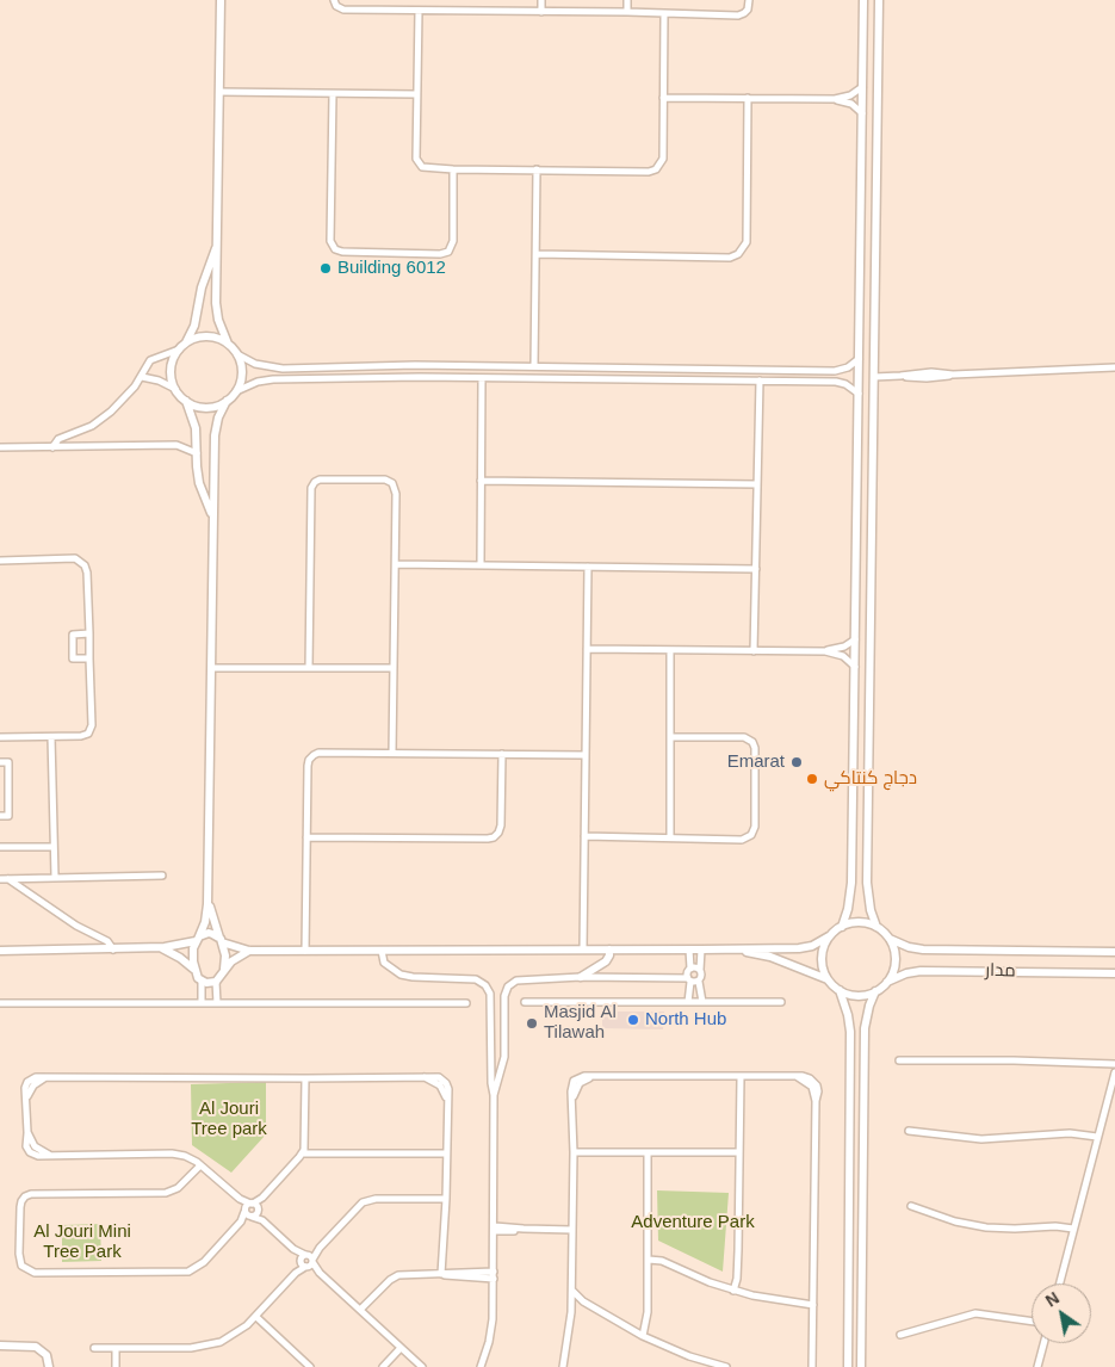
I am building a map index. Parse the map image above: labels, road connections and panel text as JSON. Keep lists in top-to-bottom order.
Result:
{
  "streets": {
    "street": ["مدار"]
  },
  "parks": ["Al Jouri Tree park", "Adventure Park", "Al Jouri Mini Tree Park"],
  "places": [
    "Building 6012",
    "Emarat",
    "دجاج كنتاكي",
    "North Hub",
    "Masjid Al Tilawah"
  ],
  "north": "top left"
}
